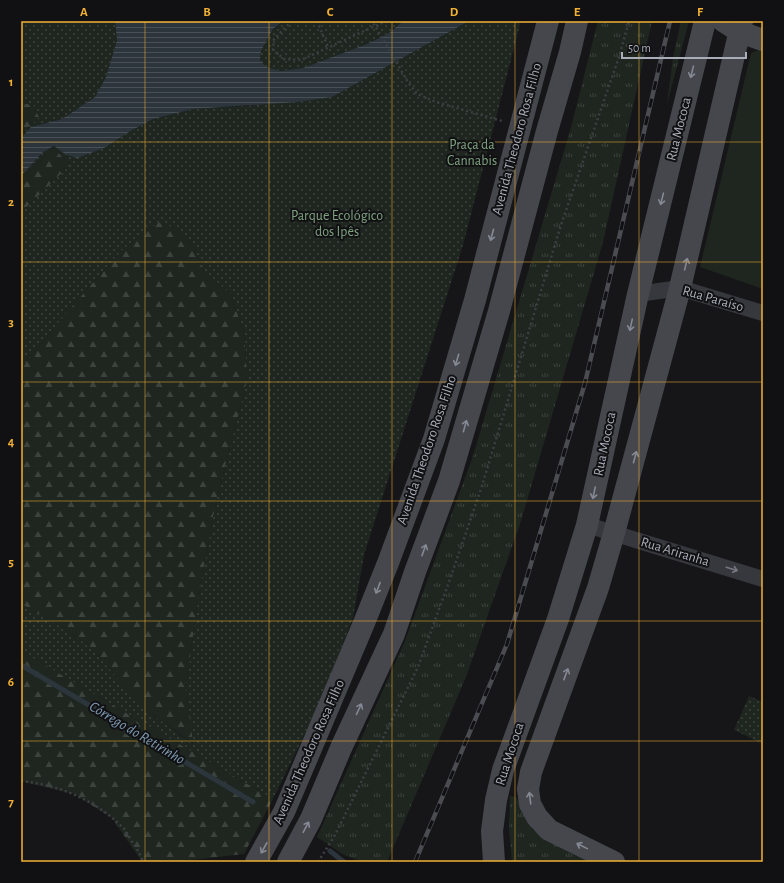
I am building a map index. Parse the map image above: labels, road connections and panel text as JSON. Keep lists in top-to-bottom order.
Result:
{
  "streets": {
    "main road": ["Rua Mococa", "Avenida Theodoro Rosa Filho"],
    "street": ["Rua Paraíso", "Rua Ariranha"]
  },
  "crossings": [
    ["Rua Mococa", "Rua Paraíso"],
    ["Rua Mococa", "Rua Ariranha"]
  ],
  "one_way": ["Rua Ariranha"],
  "water": ["Córrego do Retirinho"],
  "parks": ["Praça da Cannabis", "Parque Ecológico dos Ipês"],
  "scale_bar": "50 m",
  "grid": {
    "columns": [
      "A",
      "B",
      "C",
      "D",
      "E",
      "F"
    ],
    "rows": [
      "1",
      "2",
      "3",
      "4",
      "5",
      "6",
      "7"
    ]
  }
}
